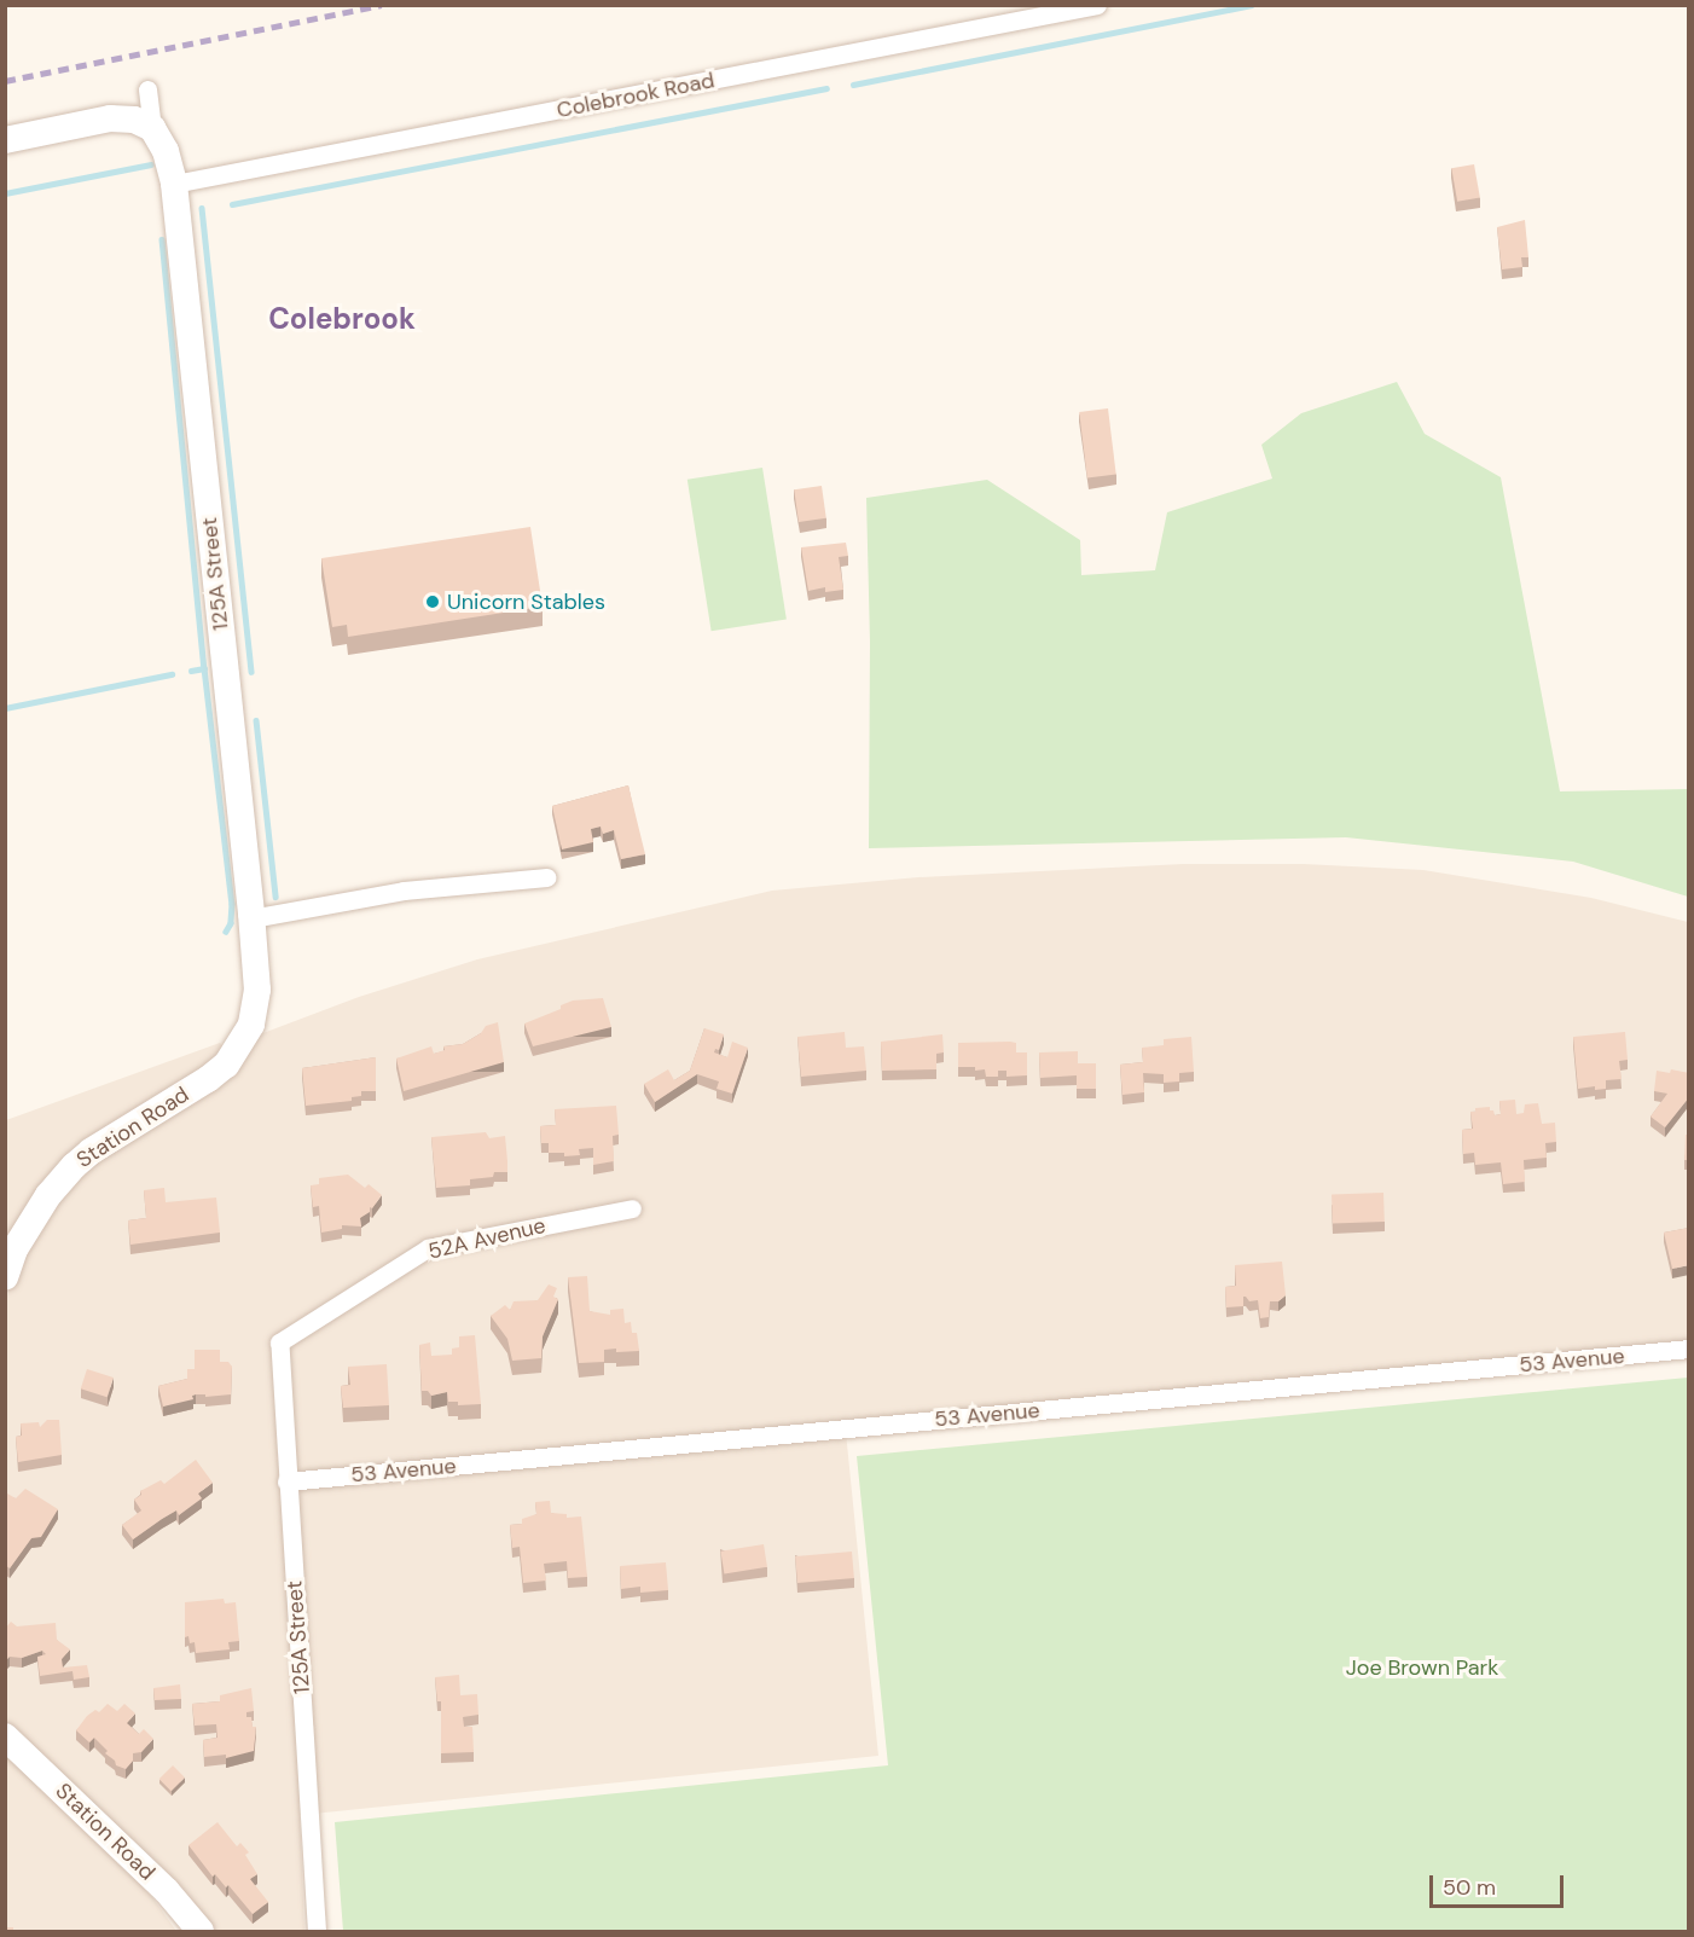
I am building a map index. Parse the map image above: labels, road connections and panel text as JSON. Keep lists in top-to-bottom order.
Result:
{
  "streets": {
    "street": [
      "Colebrook Road",
      "125A Street",
      "Station Road",
      "52A Avenue",
      "53 Avenue"
    ]
  },
  "crossings": [
    ["Colebrook Road", "125A Street"],
    ["125A Street", "Station Road"],
    ["125A Street", "52A Avenue"],
    ["125A Street", "53 Avenue"]
  ],
  "districts": ["Colebrook"],
  "parks": ["Joe Brown Park"],
  "places": ["Unicorn Stables"],
  "scale_bar": "50 m"
}
